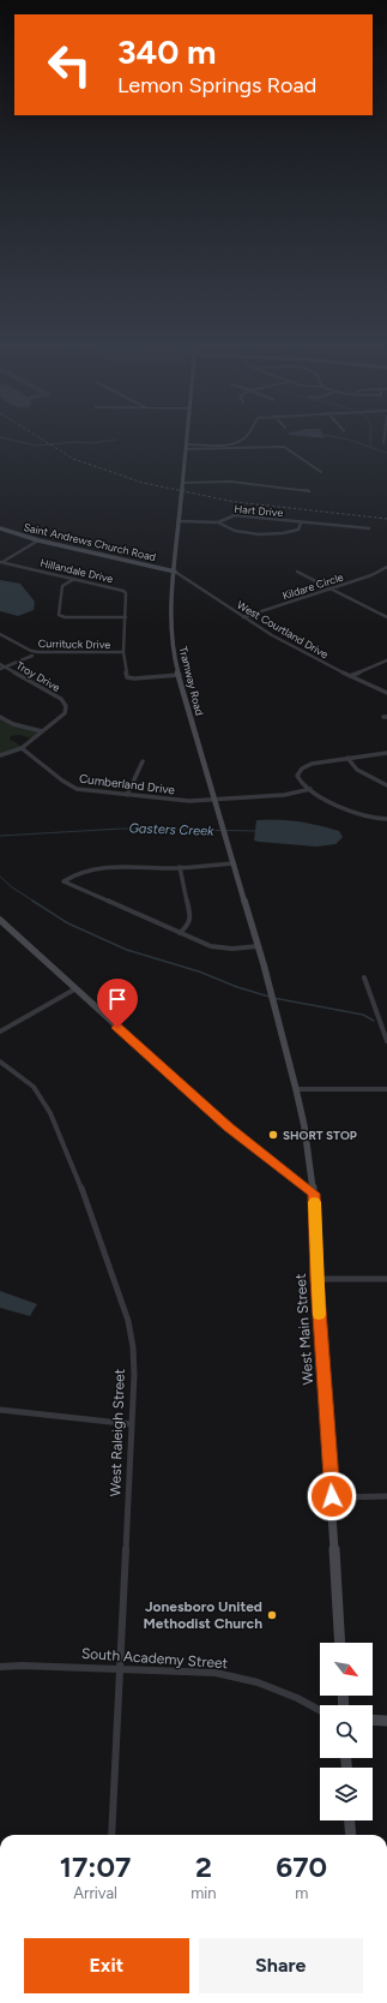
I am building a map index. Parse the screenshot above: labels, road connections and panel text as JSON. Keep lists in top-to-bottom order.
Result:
{
  "streets": {
    "main road": ["Saint Andrews Church Road", "Tramway Road", "West Main Street"],
    "street": [
      "Hart Drive",
      "Hillandale Drive",
      "Kildare Circle",
      "West Courtland Drive",
      "Currituck Drive",
      "Troy Drive",
      "Cumberland Drive",
      "West Raleigh Street",
      "South Academy Street"
    ]
  },
  "crossings": [
    ["Hart Drive", "Tramway Road"],
    ["Saint Andrews Church Road", "West Courtland Drive"],
    ["Saint Andrews Church Road", "Tramway Road"],
    ["Hillandale Drive", "Currituck Drive"],
    ["Hillandale Drive", "Tramway Road"],
    ["Kildare Circle", "West Courtland Drive"],
    ["West Courtland Drive", "Tramway Road"],
    ["Troy Drive", "Cumberland Drive"],
    ["Tramway Road", "Cumberland Drive"],
    ["Tramway Road", "West Main Street"],
    ["West Raleigh Street", "South Academy Street"]
  ],
  "water": ["Gasters Creek"],
  "places": ["SHORT STOP", "Jonesboro United Methodist Church"],
  "north": "bottom right",
  "page": {
    "turn": ["340 m", "Lemon Springs Road"],
    "eta": [
      "17:07",
      "Arrival",
      "2",
      "min",
      "670",
      "m"
    ],
    "buttons": ["Exit", "Share"]
  }
}
